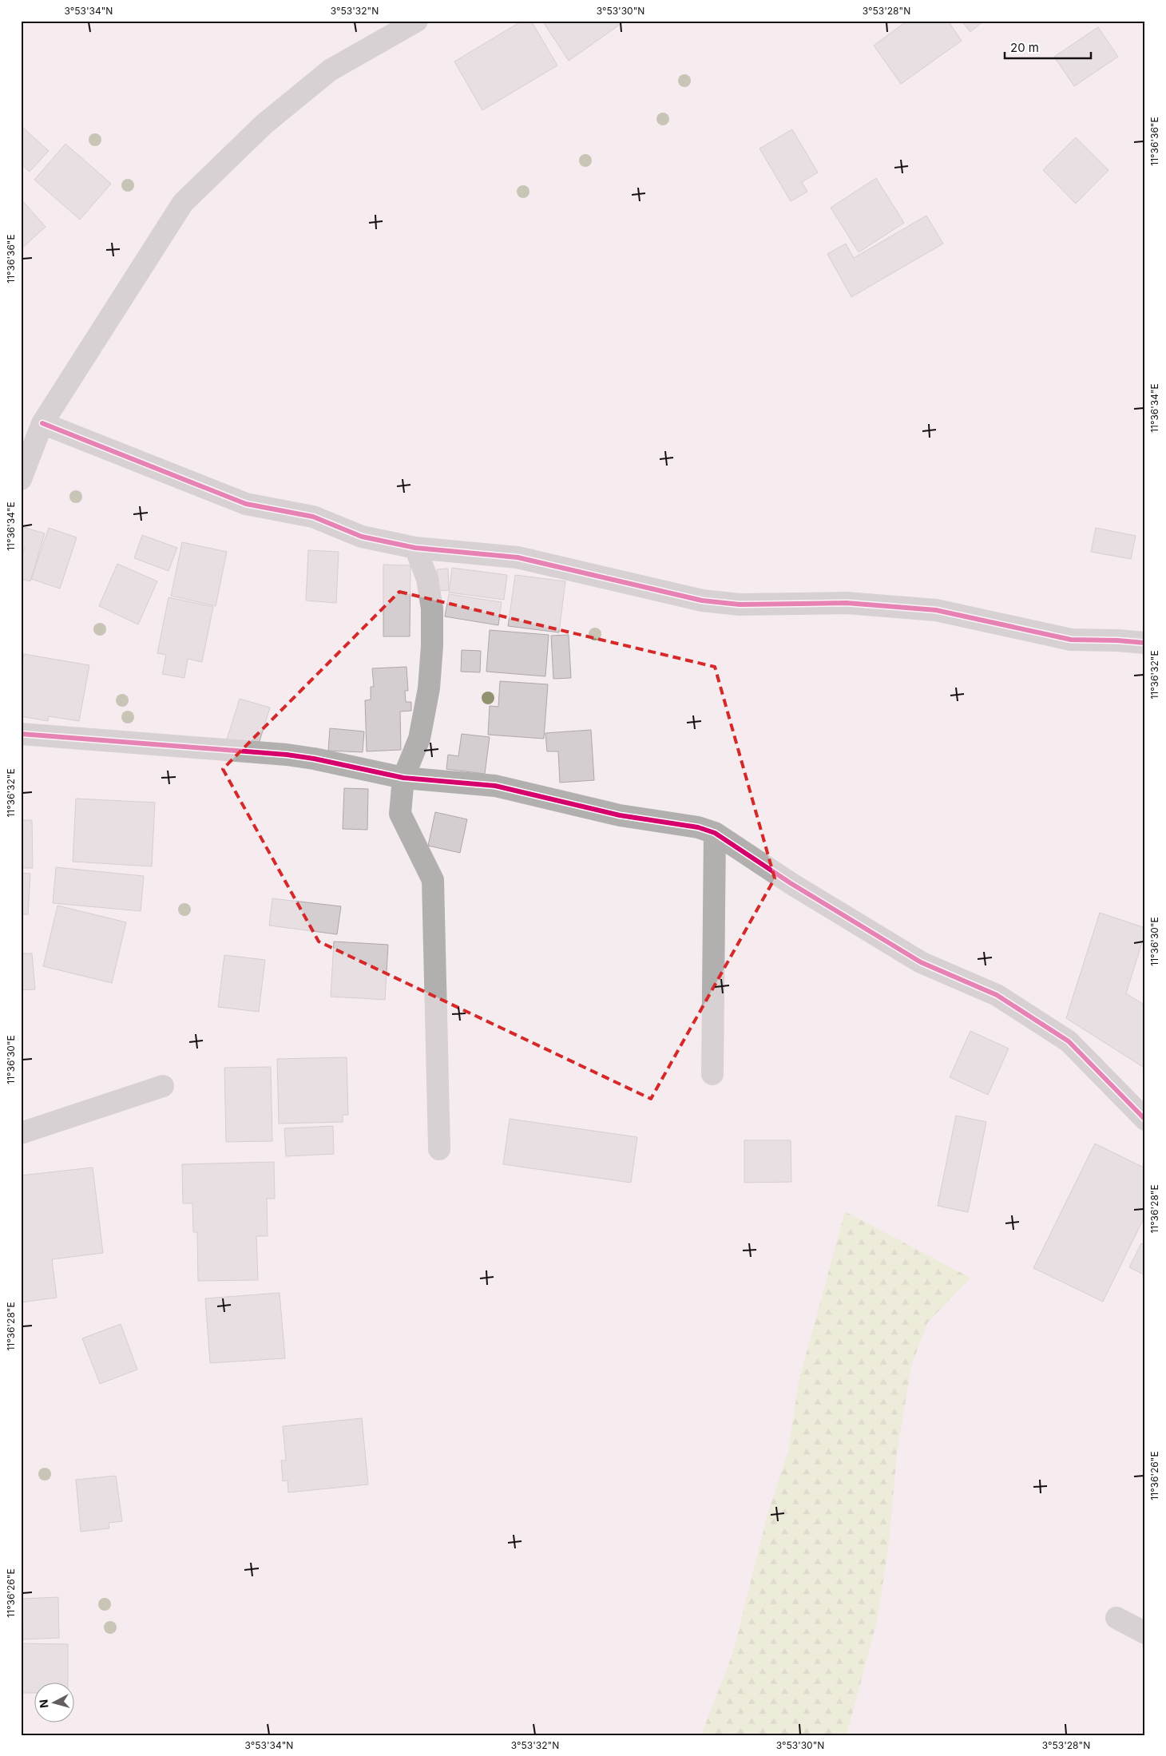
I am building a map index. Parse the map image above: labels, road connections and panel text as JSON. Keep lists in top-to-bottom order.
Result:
{
  "scale_bar": "20 m",
  "north": "left",
  "coordinates": [
    "3°53'34\"N",
    "3°53'32\"N",
    "3°53'30\"N",
    "3°53'28\"N",
    "11°36'36\"E",
    "11°36'34\"E",
    "11°36'32\"E",
    "11°36'30\"E",
    "11°36'28\"E",
    "11°36'26\"E"
  ]
}
